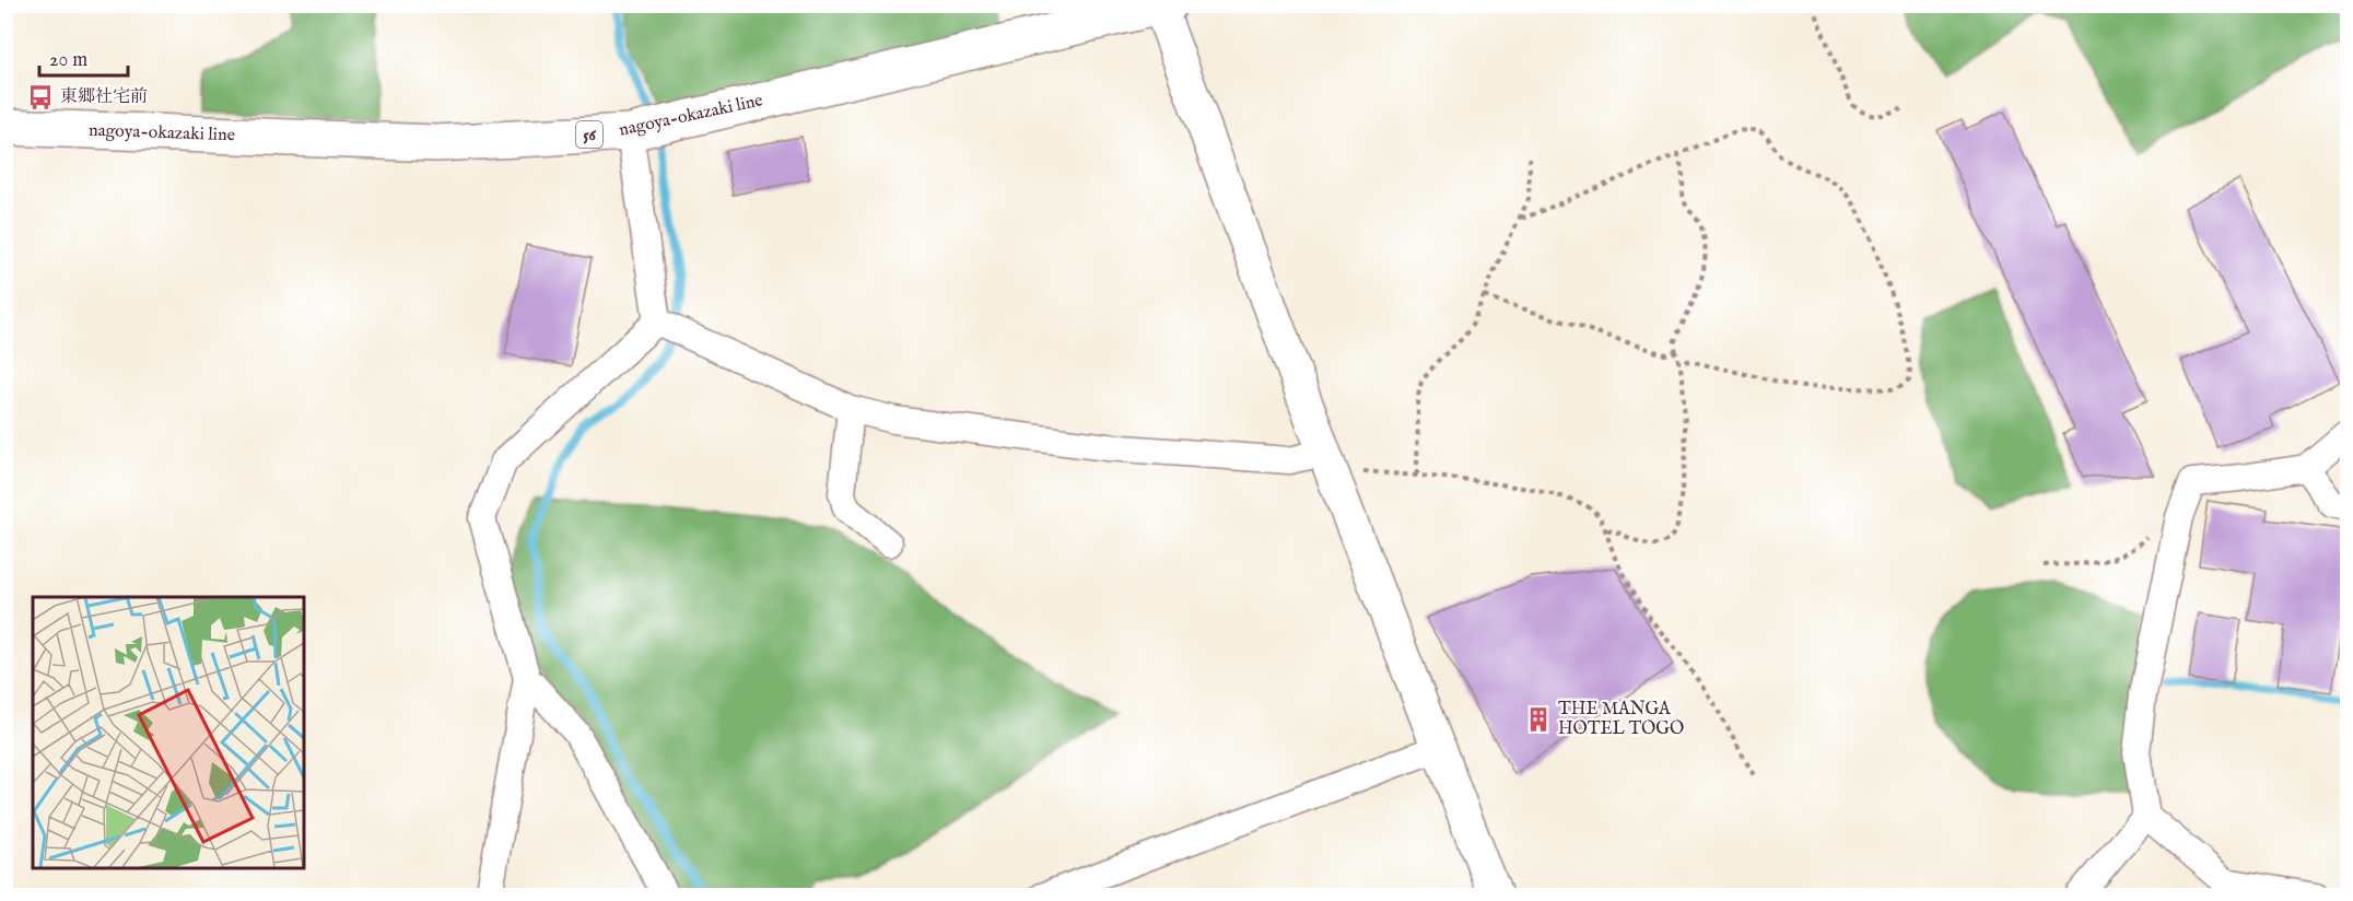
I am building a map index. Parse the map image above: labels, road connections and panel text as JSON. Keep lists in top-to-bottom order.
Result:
{
  "streets": {
    "main road": ["nagoya-okazaki line", "56"]
  },
  "places": {
    "bus stop": ["東郷社宅前"],
    "building": ["THE MANGA HOTEL TOGO"]
  },
  "scale_bar": "20 m"
}
